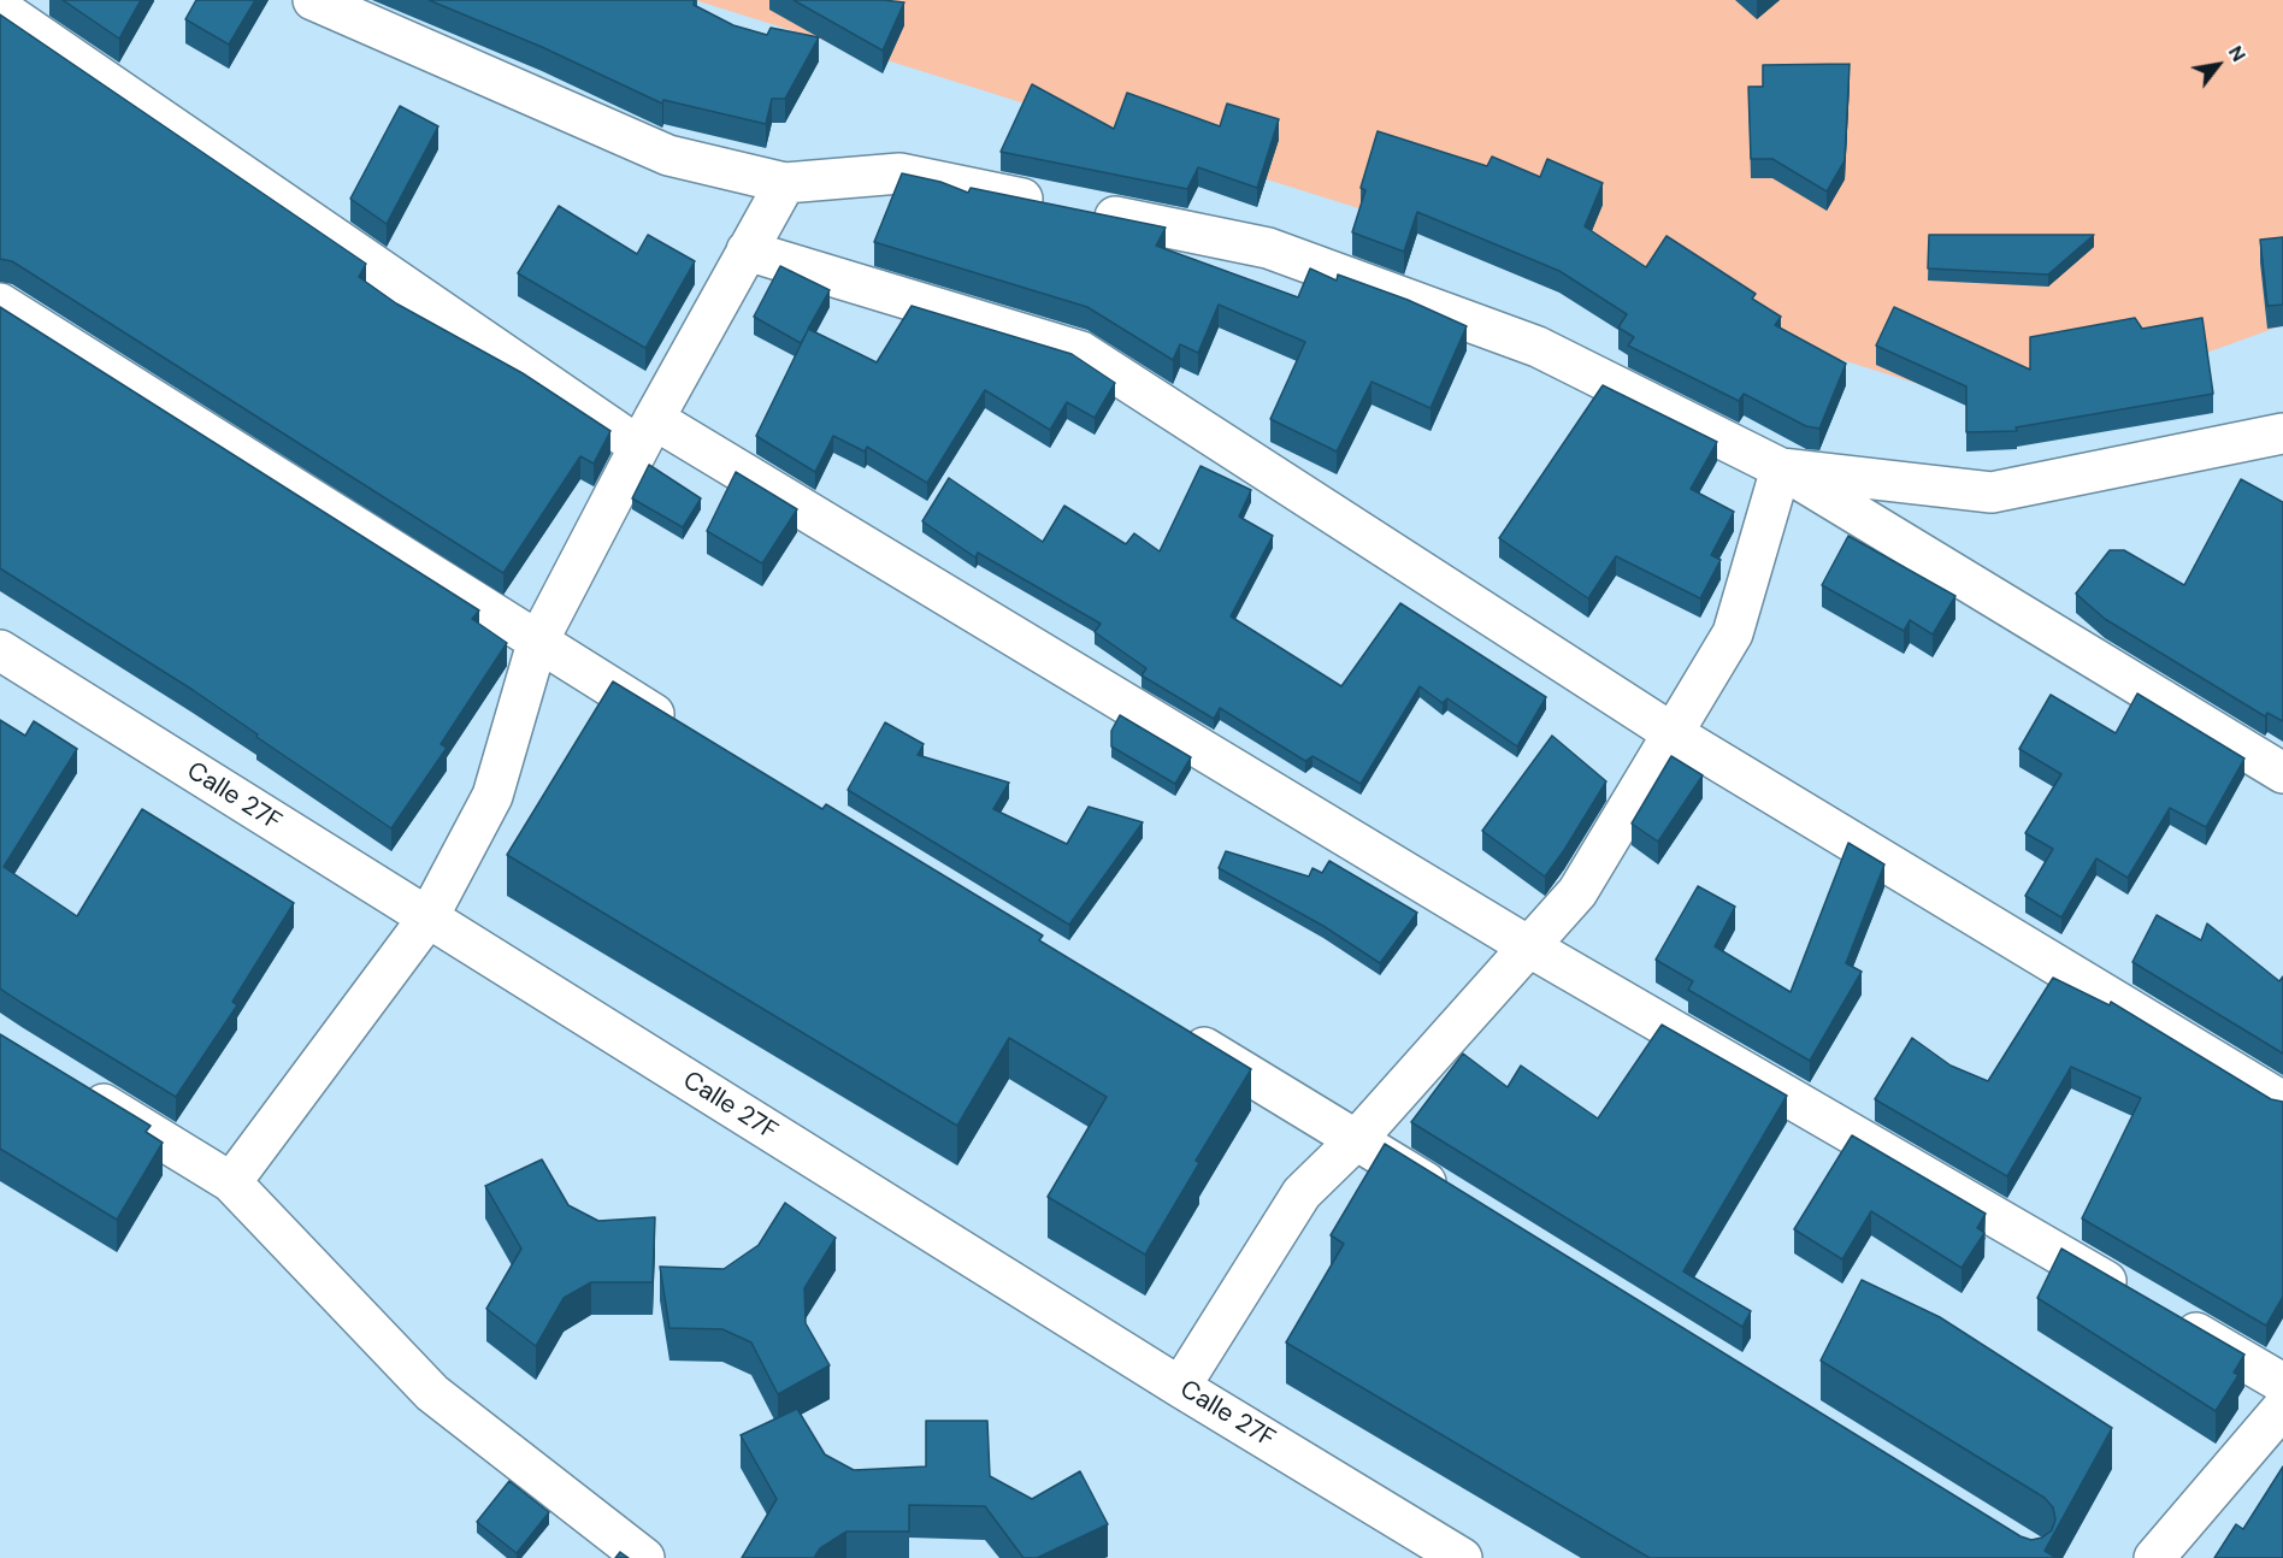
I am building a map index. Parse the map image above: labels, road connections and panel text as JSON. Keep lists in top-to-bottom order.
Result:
{
  "streets": {
    "street": ["Calle 27F"]
  },
  "north": "top right"
}
